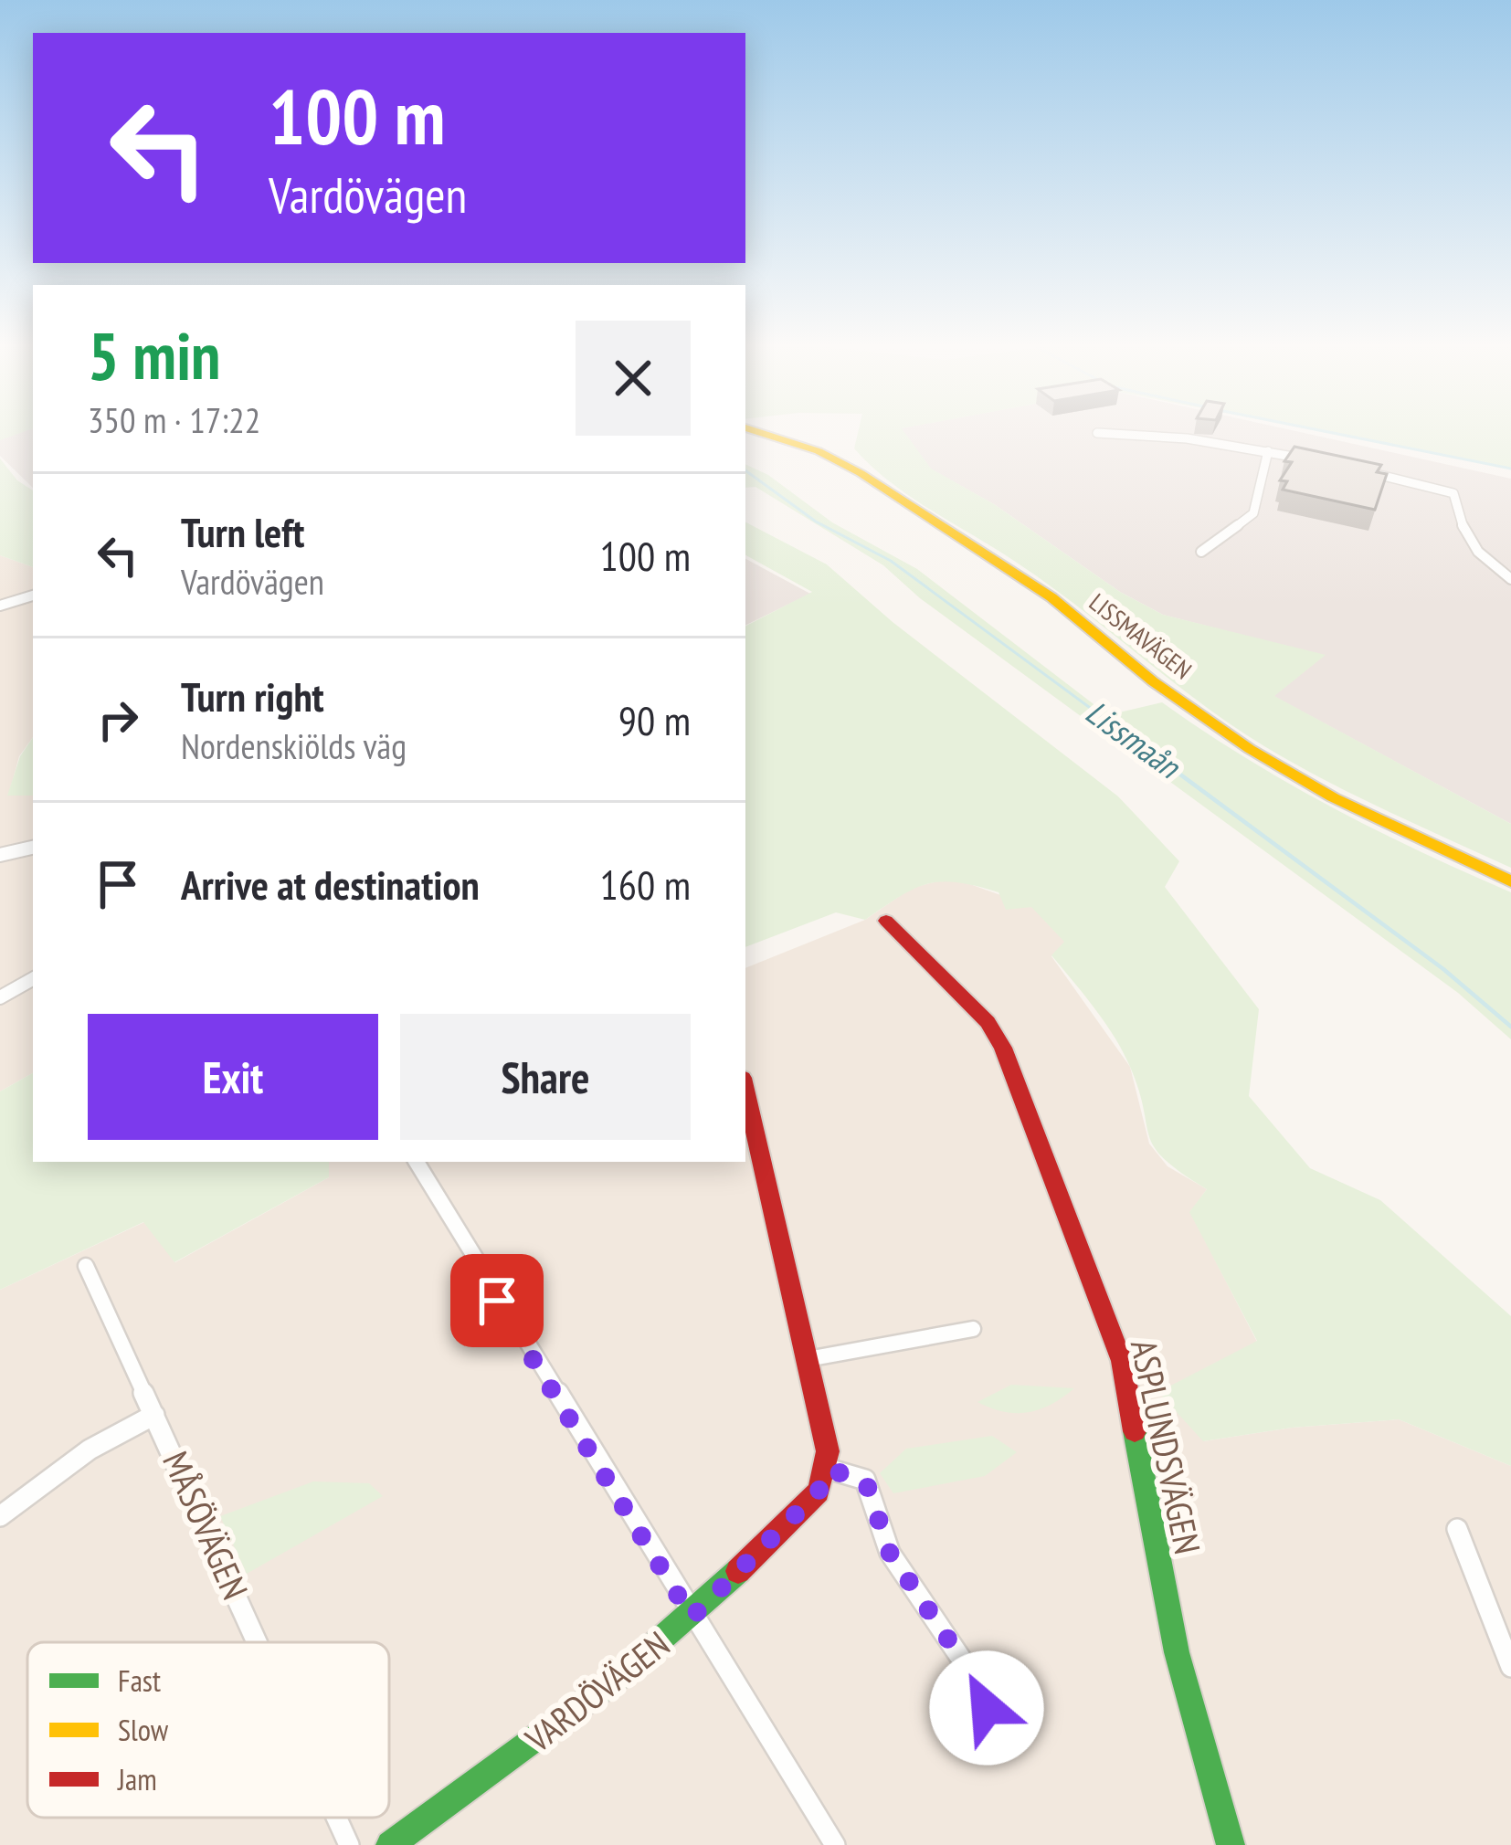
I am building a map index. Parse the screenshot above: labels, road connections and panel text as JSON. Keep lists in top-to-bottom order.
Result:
{
  "streets": {
    "street": [
      "LISSMAVÄGEN",
      "ASPLUNDSVÄGEN",
      "MÅSÖVÄGEN",
      "VARDÖVÄGEN"
    ]
  },
  "water": ["Lissmaån"],
  "legend": ["Fast", "Slow", "Jam"],
  "page": {
    "turn": ["100 m", "Vardövägen"],
    "heading": ["5 min", "350 m · 17:22"],
    "list": [
      {
        "name": "Turn left",
        "note": "Vardövägen",
        "value": "100 m"
      },
      {
        "name": "Turn right",
        "note": "Nordenskiölds väg",
        "value": "90 m"
      },
      {
        "name": "Arrive at destination",
        "value": "160 m"
      }
    ],
    "buttons": ["Exit", "Share"]
  }
}
